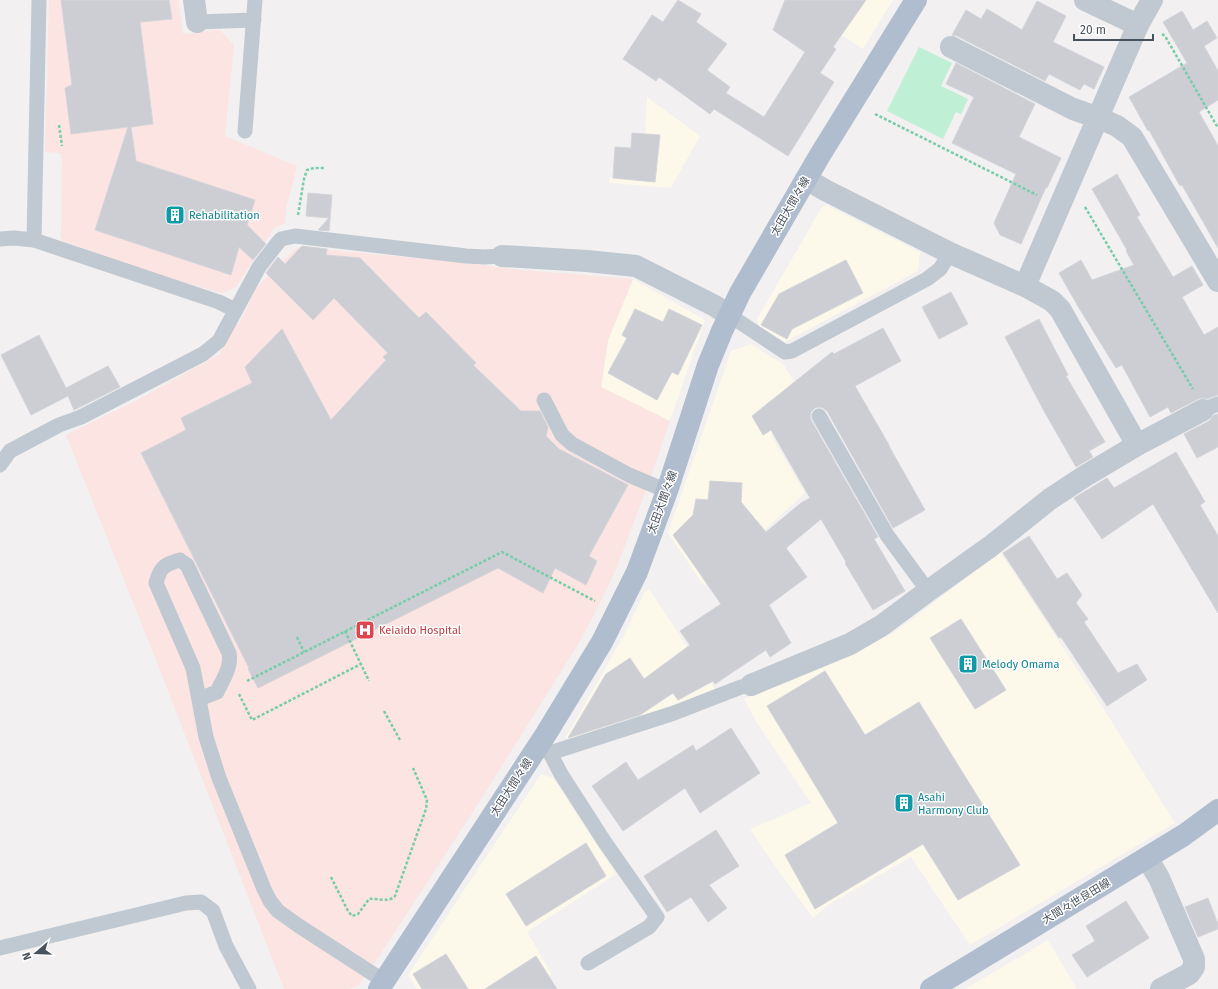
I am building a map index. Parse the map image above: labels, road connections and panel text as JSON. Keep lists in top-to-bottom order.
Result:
{
  "streets": {
    "main road": ["太田大間々線", "大間々世良田線"]
  },
  "places": {
    "building": ["Rehabilitation", "Melody Omama", "Asahi Harmony Club"],
    "hospital": ["Keiaido Hospital"]
  },
  "scale_bar": "20 m",
  "north": "left"
}
